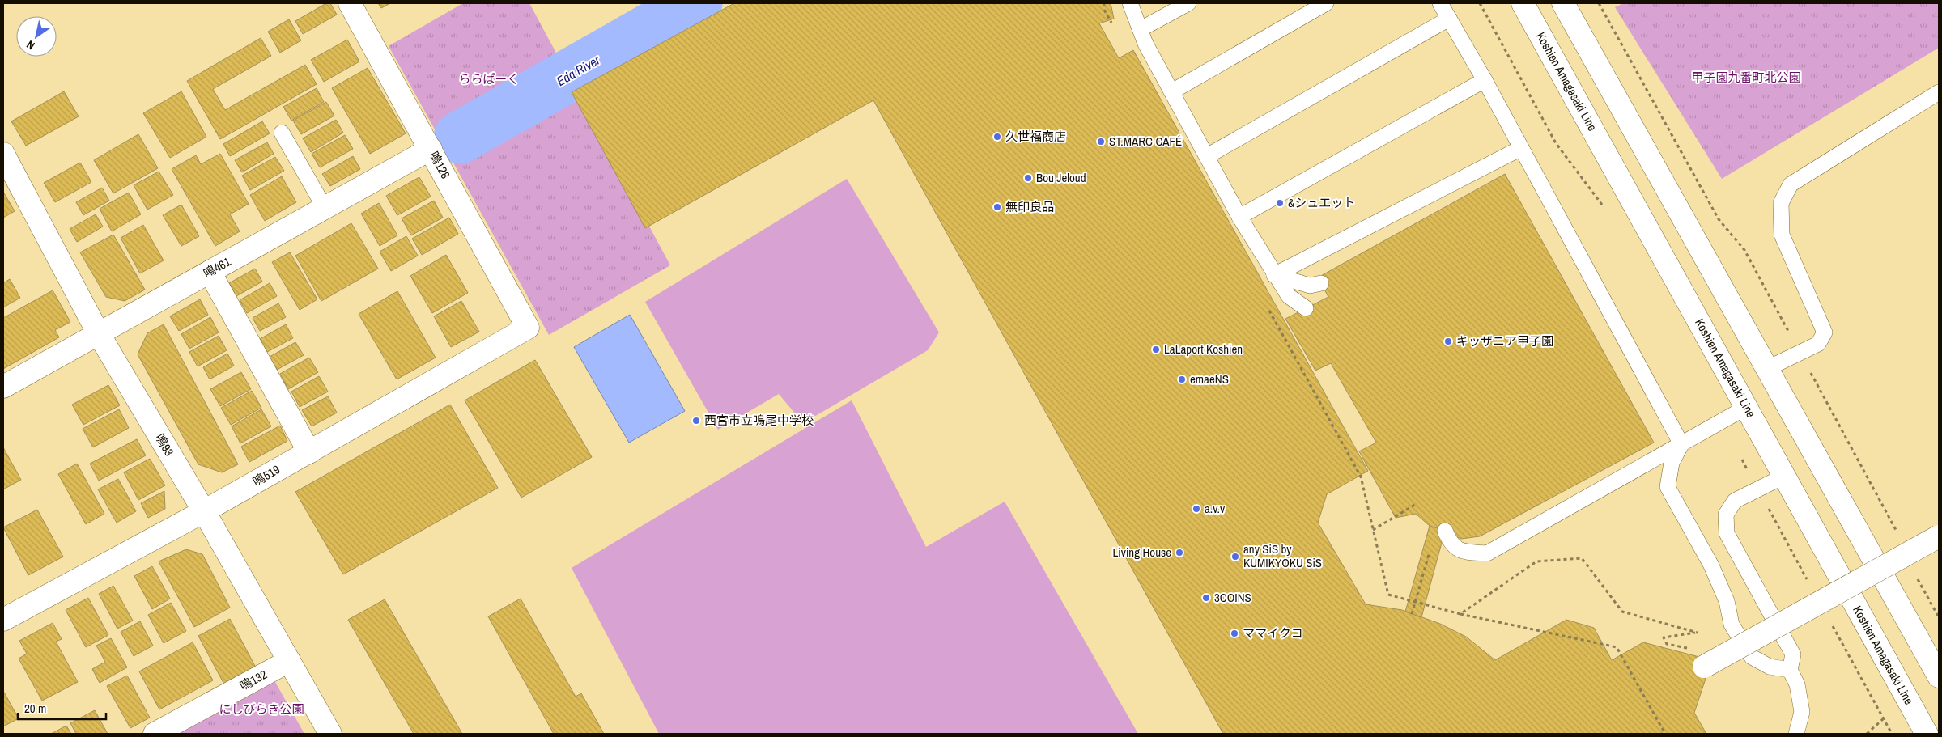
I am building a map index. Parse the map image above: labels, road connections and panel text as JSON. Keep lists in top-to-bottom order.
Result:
{
  "streets": {
    "street": [
      "Koshien Amagasaki Line",
      "鳴128",
      "鳴461",
      "鳴93",
      "鳴519",
      "鳴132"
    ]
  },
  "crossings": [
    ["鳴128", "鳴461"],
    ["鳴128", "鳴519"],
    ["鳴461", "鳴93"],
    ["鳴93", "鳴519"],
    ["鳴93", "鳴132"]
  ],
  "water": ["Eda River"],
  "parks": ["甲子園九番町北公園", "ららぱーく", "にしびらき公園"],
  "places": [
    "久世福商店",
    "ST.MARC CAFÉ",
    "Bou Jeloud",
    "&シュエット",
    "無印良品",
    "キッザニア甲子園",
    "LaLaport Koshien",
    "emaeNS",
    "西宮市立鳴尾中学校",
    "a.v.v",
    "Living House",
    "any SiS by KUMIKYOKU SiS",
    "3COINS",
    "ママイクコ"
  ],
  "scale_bar": "20 m",
  "north": "bottom left"
}
